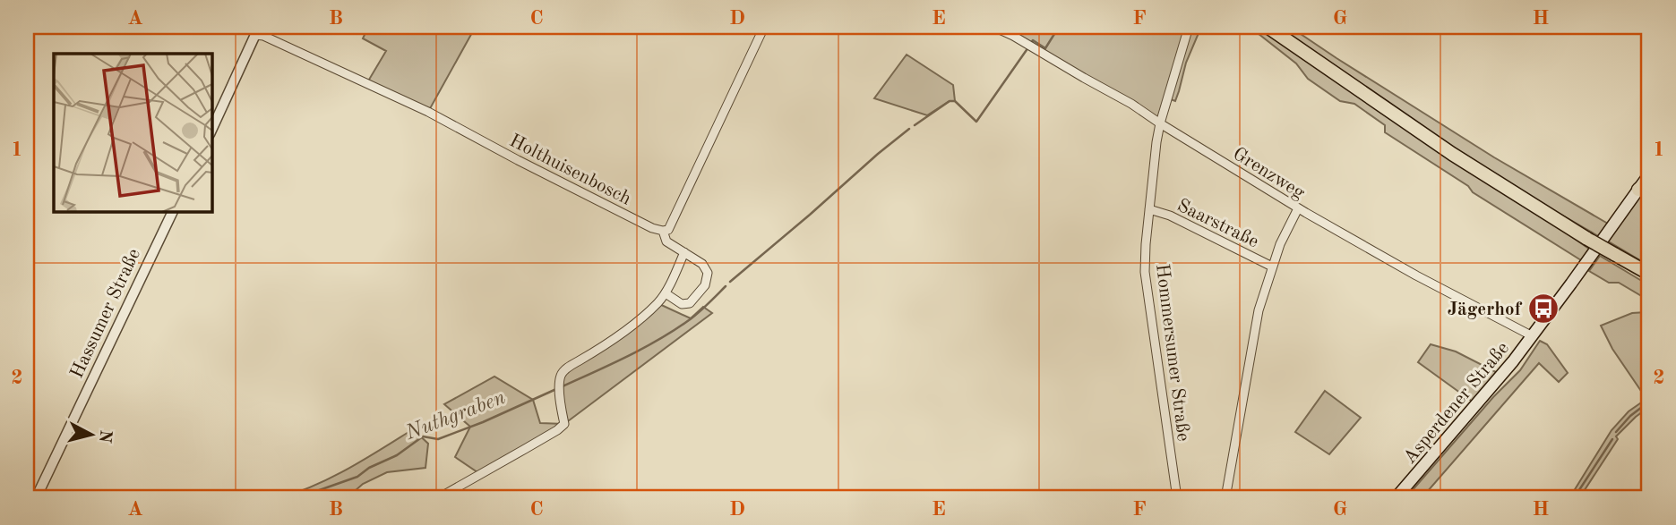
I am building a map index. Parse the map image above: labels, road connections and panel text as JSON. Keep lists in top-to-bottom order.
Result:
{
  "streets": {
    "main road": ["Asperdener Straße"],
    "street": [
      "Holthuisenbosch",
      "Grenzweg",
      "Saarstraße",
      "Hassumer Straße",
      "Hommersumer Straße"
    ]
  },
  "crossings": [
    ["Grenzweg", "Hommersumer Straße"],
    ["Grenzweg", "Asperdener Straße"],
    ["Saarstraße", "Hommersumer Straße"]
  ],
  "water": ["Nuthgraben"],
  "places": {
    "bus stop": ["Jägerhof"]
  },
  "north": "right",
  "grid": {
    "columns": [
      "A",
      "B",
      "C",
      "D",
      "E",
      "F",
      "G",
      "H"
    ],
    "rows": ["1", "2"]
  }
}
